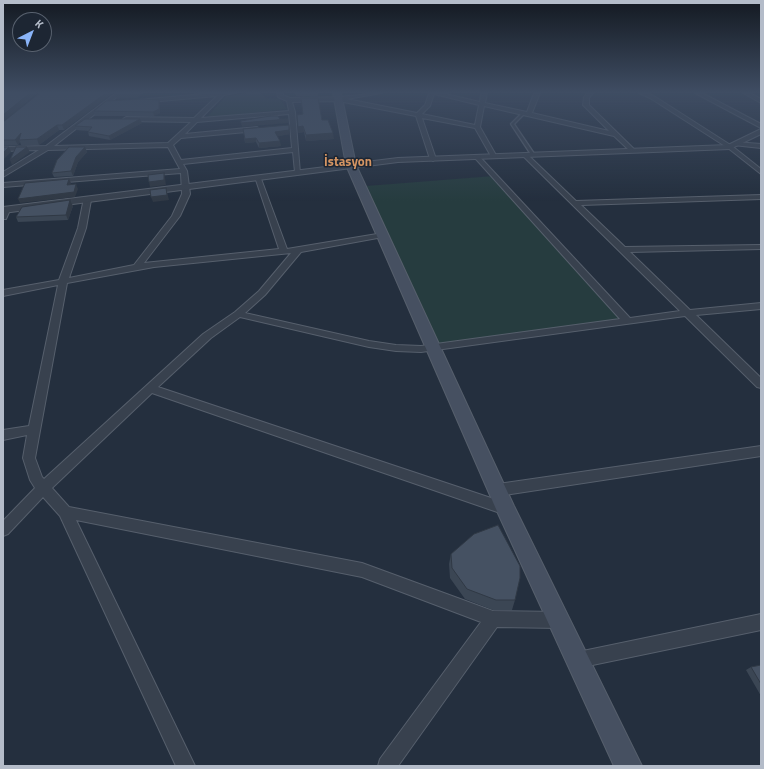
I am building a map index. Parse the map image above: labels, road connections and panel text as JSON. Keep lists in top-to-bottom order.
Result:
{
  "districts": ["İstasyon"],
  "north": "top right"
}
